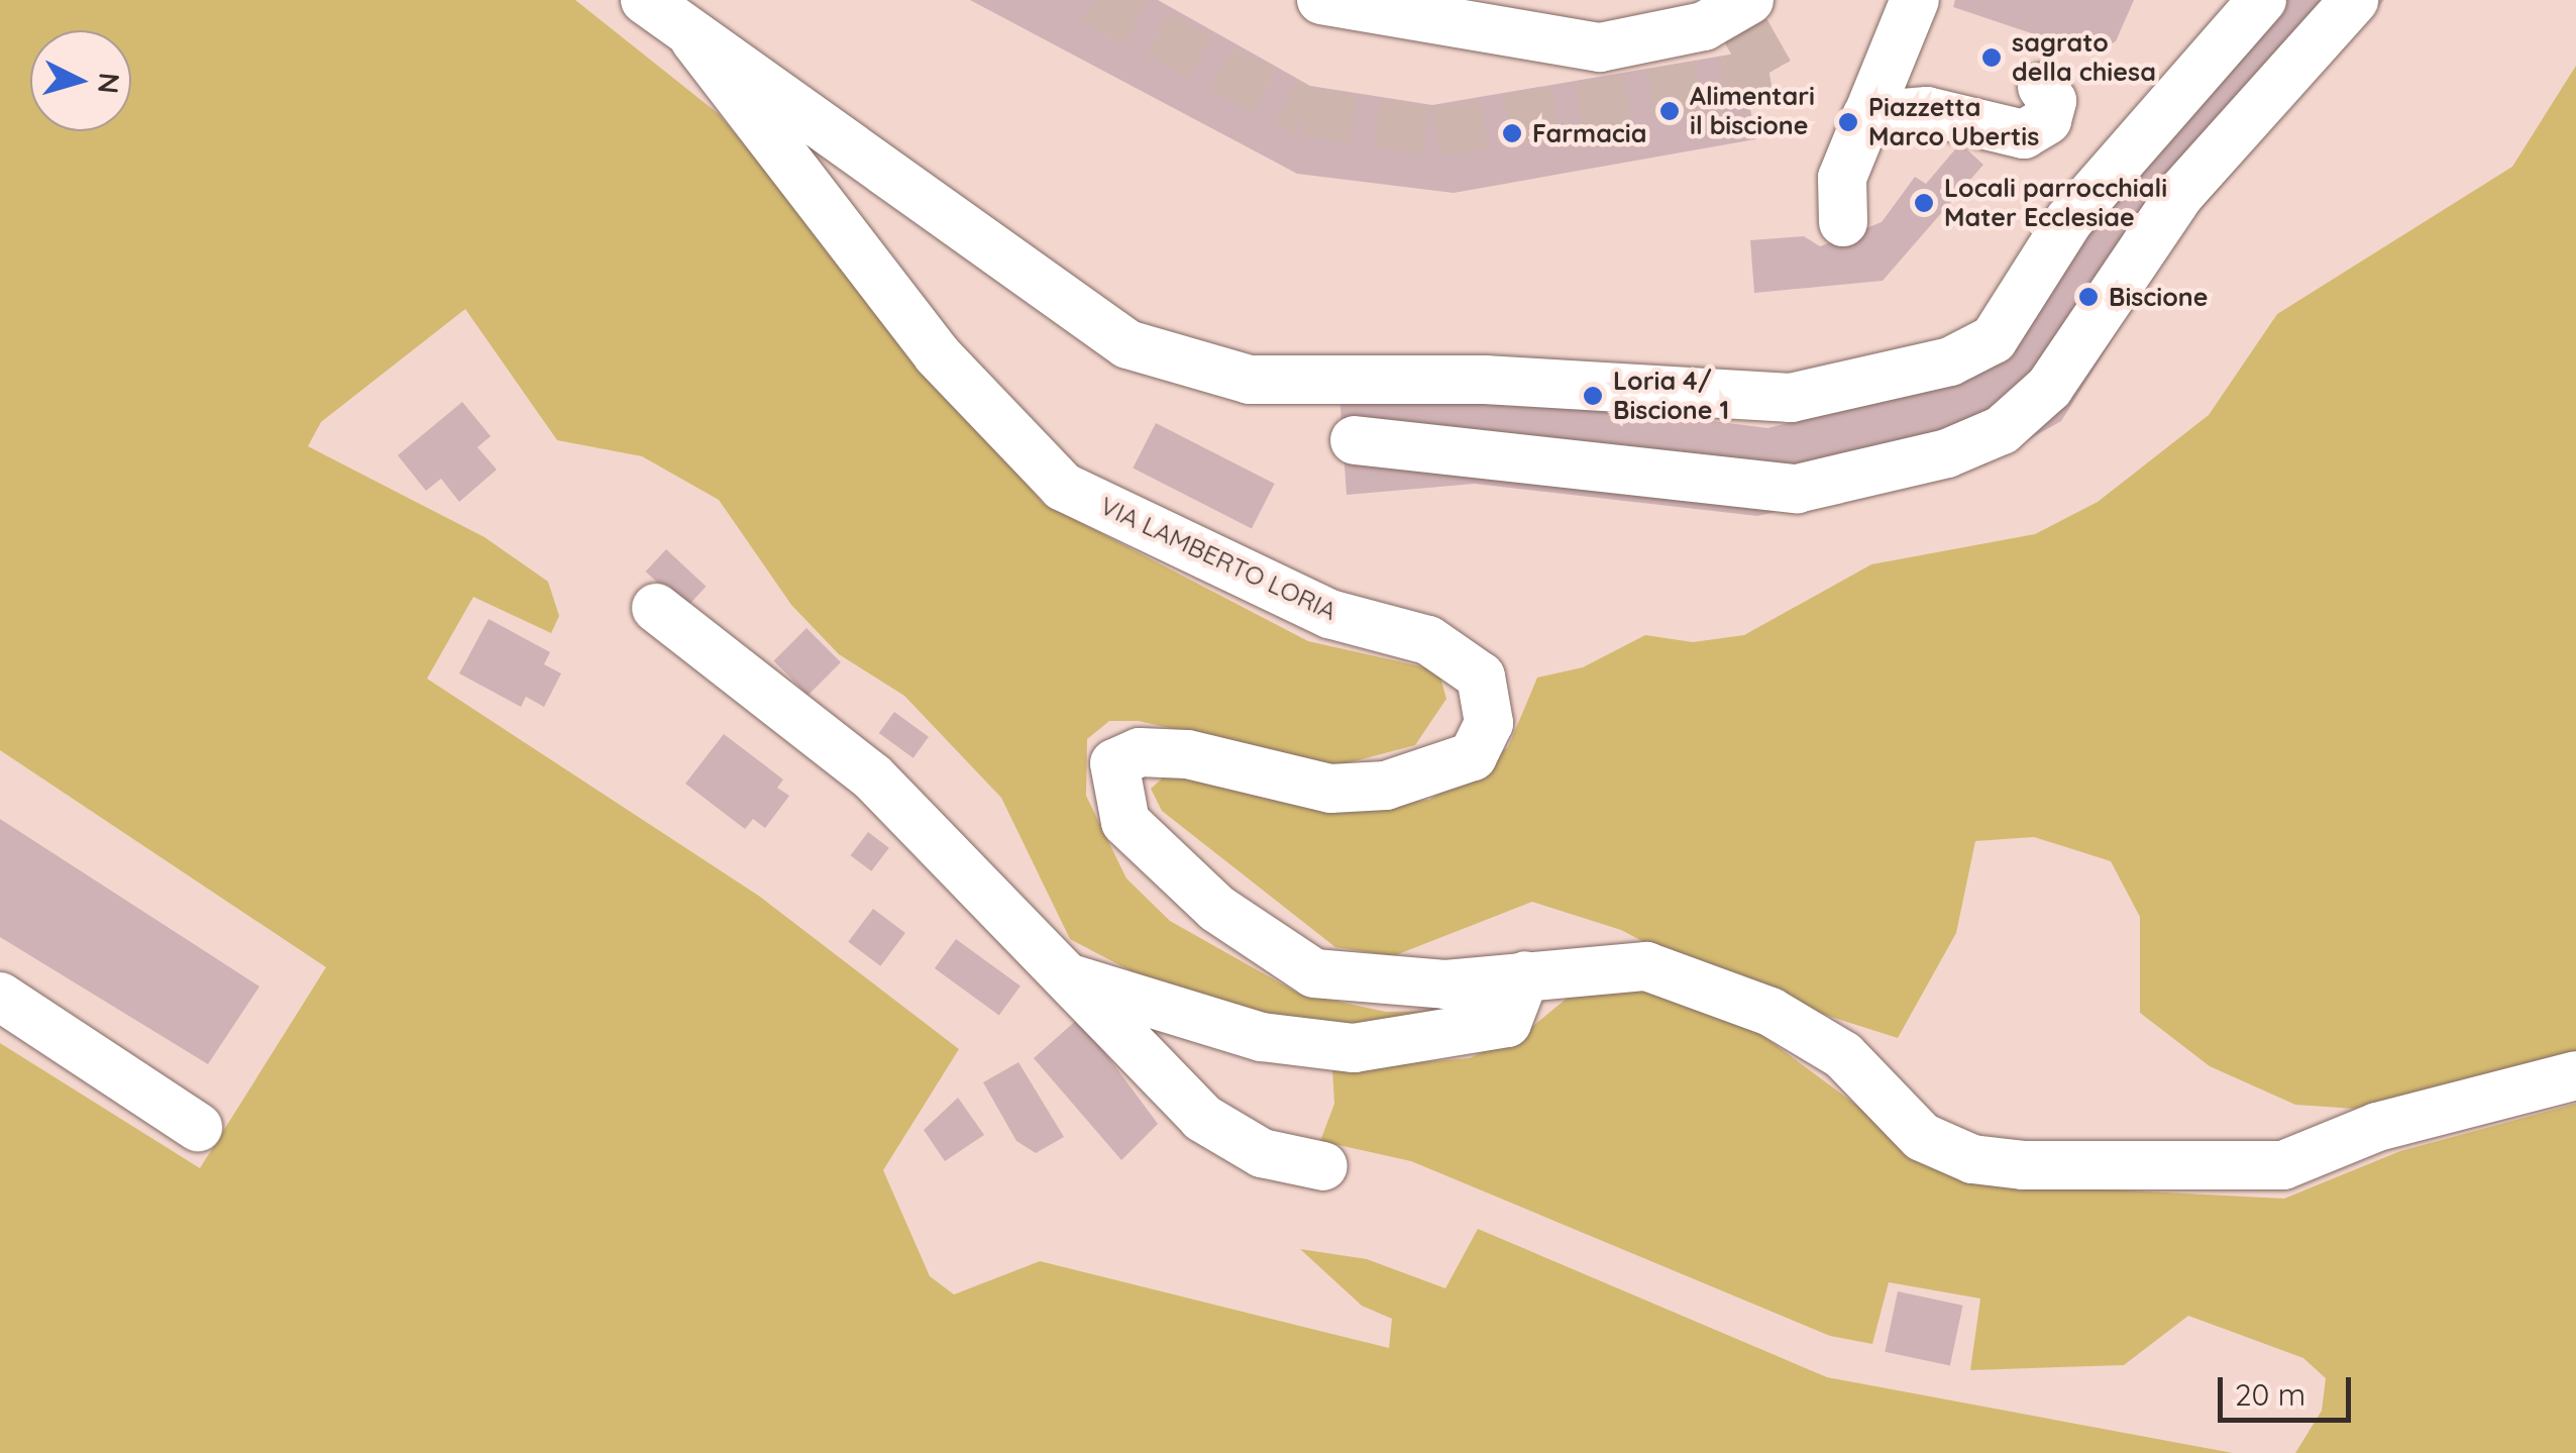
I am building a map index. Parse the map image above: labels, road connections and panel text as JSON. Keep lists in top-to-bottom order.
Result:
{
  "streets": {
    "street": ["VIA LAMBERTO LORIA"]
  },
  "places": [
    "sagrato della chiesa",
    "Alimentari il biscione",
    "Piazzetta Marco Ubertis",
    "Farmacia",
    "Locali parrocchiali Mater Ecclesiae",
    "Biscione",
    "Loria 4/ Biscione 1"
  ],
  "scale_bar": "20 m",
  "north": "right"
}
